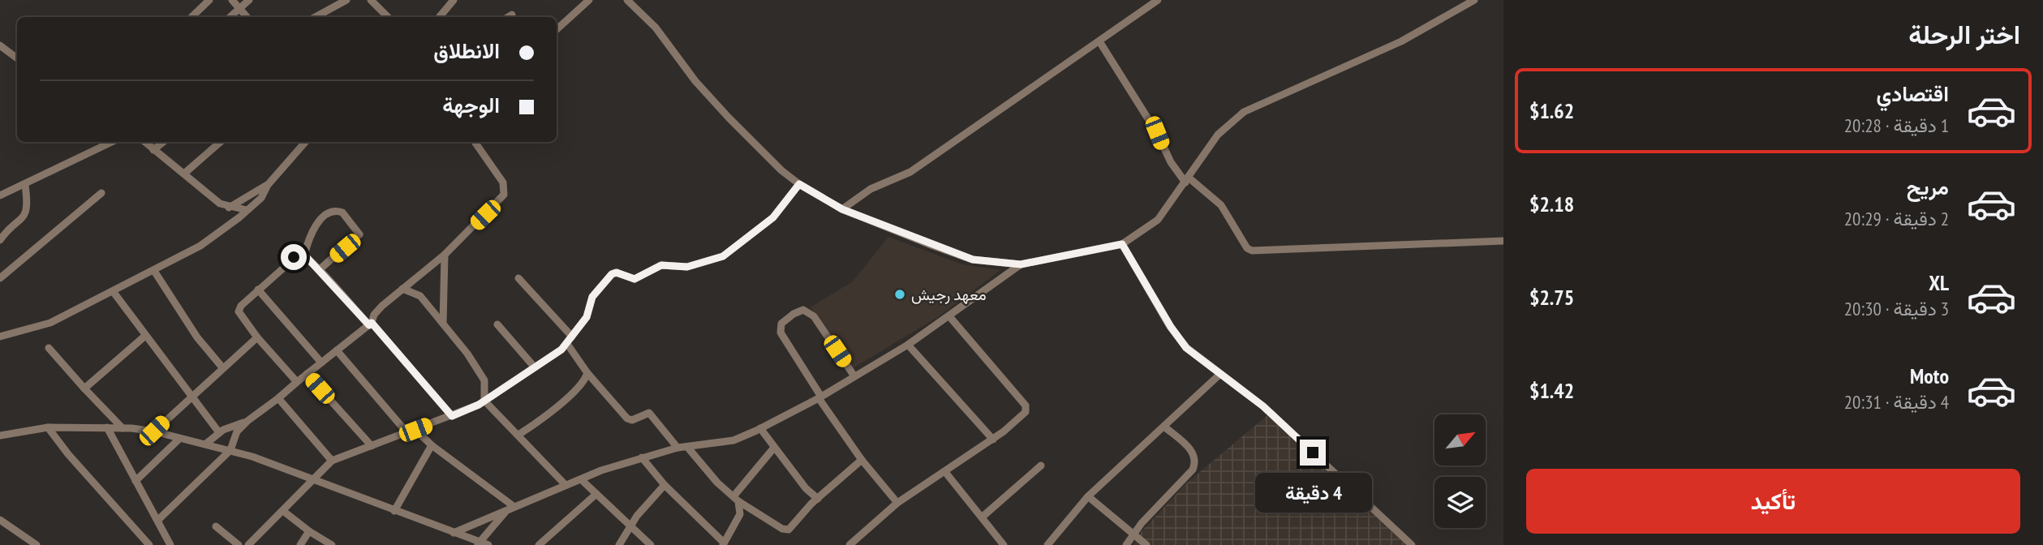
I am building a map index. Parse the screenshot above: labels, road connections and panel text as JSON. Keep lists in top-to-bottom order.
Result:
{
  "places": ["معهد رجيش"],
  "north": "top right",
  "page": {
    "heading": "اختر الرحلة",
    "banner": ["الانطلاق", "الوجهة"],
    "list": [
      {
        "name": "اقتصادي",
        "note": "1 دقيقة · 20:28",
        "value": "$1.62"
      },
      {
        "name": "مريح",
        "note": "2 دقيقة · 20:29",
        "value": "$2.18"
      },
      {
        "name": "XL",
        "note": "3 دقيقة · 20:30",
        "value": "$2.75"
      },
      {
        "name": "Moto",
        "note": "4 دقيقة · 20:31",
        "value": "$1.42"
      }
    ],
    "buttons": "تأكيد",
    "bubble": "4 دقيقة"
  }
}
